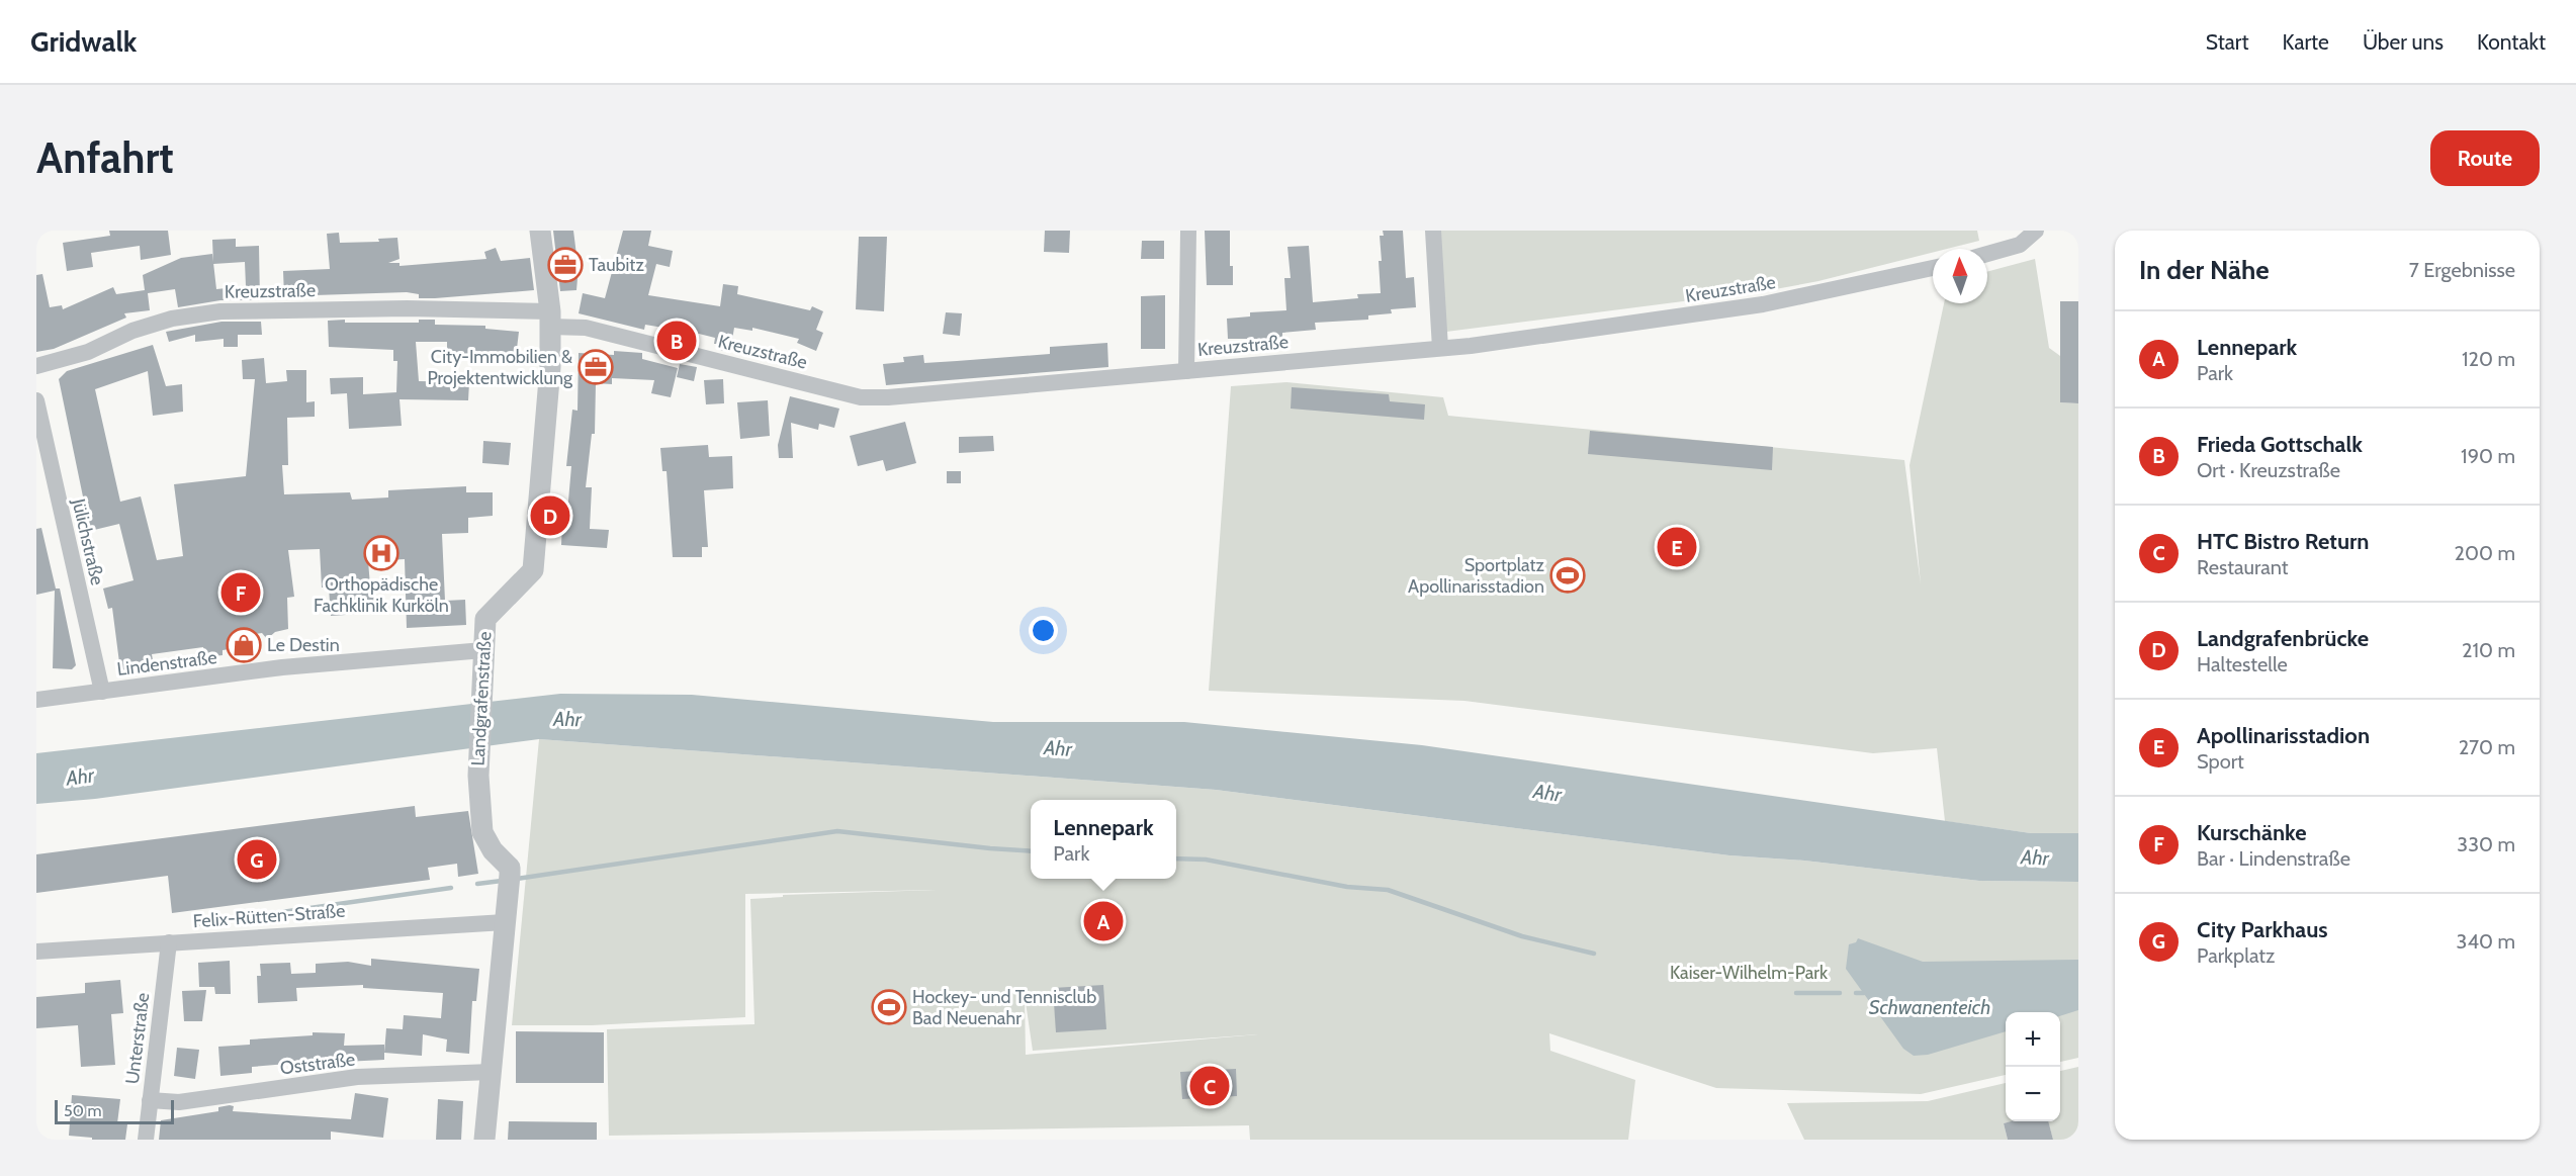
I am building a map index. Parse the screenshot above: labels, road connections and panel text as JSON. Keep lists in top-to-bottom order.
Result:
{
  "streets": {
    "street": [
      "Kreuzstraße",
      "Jülichstraße",
      "Lindenstraße",
      "Landgrafenstraße",
      "Felix-Rütten-Straße",
      "Unterstraße",
      "Oststraße"
    ]
  },
  "crossings": [
    ["Kreuzstraße", "Landgrafenstraße"],
    ["Jülichstraße", "Lindenstraße"],
    ["Lindenstraße", "Landgrafenstraße"],
    ["Landgrafenstraße", "Felix-Rütten-Straße"],
    ["Landgrafenstraße", "Oststraße"],
    ["Felix-Rütten-Straße", "Unterstraße"],
    ["Unterstraße", "Oststraße"]
  ],
  "water": ["Ahr", "Schwanenteich"],
  "parks": ["Kaiser-Wilhelm-Park"],
  "places": {
    "office": ["Taubitz", "City-Immobilien & Projektentwicklung"],
    "hospital": ["Orthopädische Fachklinik Kurköln"],
    "sports": ["Sportplatz Apollinarisstadion", "Hockey- und Tennisclub Bad Neuenahr"],
    "shop": ["Le Destin"]
  },
  "scale_bar": "50 m",
  "north": "top",
  "page": {
    "header": "Gridwalk",
    "nav": [
      "Start",
      "Karte",
      "Über uns",
      "Kontakt"
    ],
    "buttons": "Route",
    "title": "Anfahrt",
    "heading": ["In der Nähe", "7 Ergebnisse"],
    "list": [
      {
        "mark": "A",
        "name": "Lennepark",
        "note": "Park",
        "value": "120 m"
      },
      {
        "mark": "B",
        "name": "Frieda Gottschalk",
        "note": "Ort · Kreuzstraße",
        "value": "190 m"
      },
      {
        "mark": "C",
        "name": "HTC Bistro Return",
        "note": "Restaurant",
        "value": "200 m"
      },
      {
        "mark": "D",
        "name": "Landgrafenbrücke",
        "note": "Haltestelle",
        "value": "210 m"
      },
      {
        "mark": "E",
        "name": "Apollinarisstadion",
        "note": "Sport",
        "value": "270 m"
      },
      {
        "mark": "F",
        "name": "Kurschänke",
        "note": "Bar · Lindenstraße",
        "value": "330 m"
      },
      {
        "mark": "G",
        "name": "City Parkhaus",
        "note": "Parkplatz",
        "value": "340 m"
      }
    ],
    "pins": [
      "B",
      "D",
      "E",
      "F",
      "G",
      "A",
      "C"
    ],
    "popup": ["Lennepark", "Park"],
    "map_buttons": ["+", "−"],
    "scale": "50 m"
  }
}
